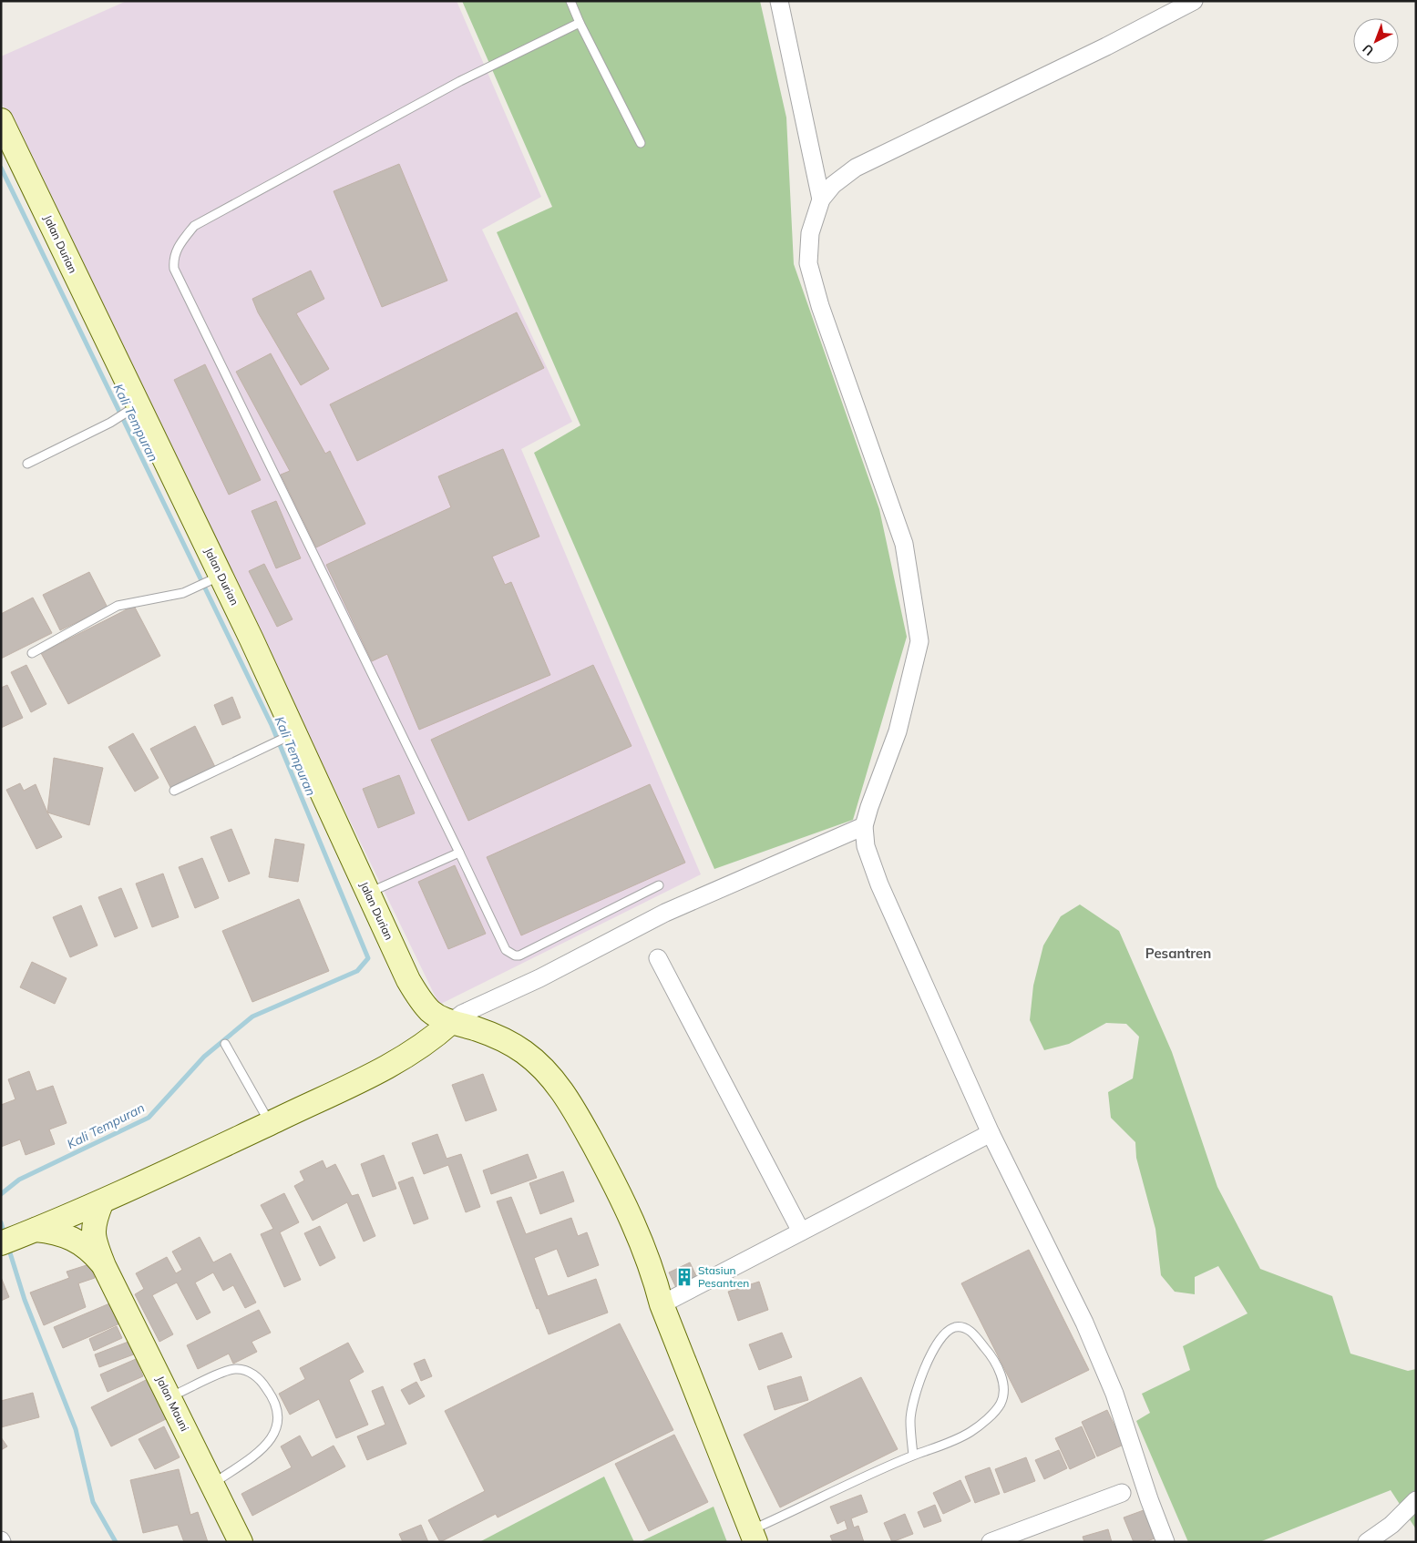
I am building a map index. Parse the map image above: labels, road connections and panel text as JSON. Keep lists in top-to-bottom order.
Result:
{
  "streets": {
    "main road": ["Jalan Durian", "Jalan Mauni"]
  },
  "districts": ["Pesantren"],
  "water": ["Kali Tempuran"],
  "places": {
    "building": ["Stasiun Pesantren"]
  },
  "north": "bottom left"
}
